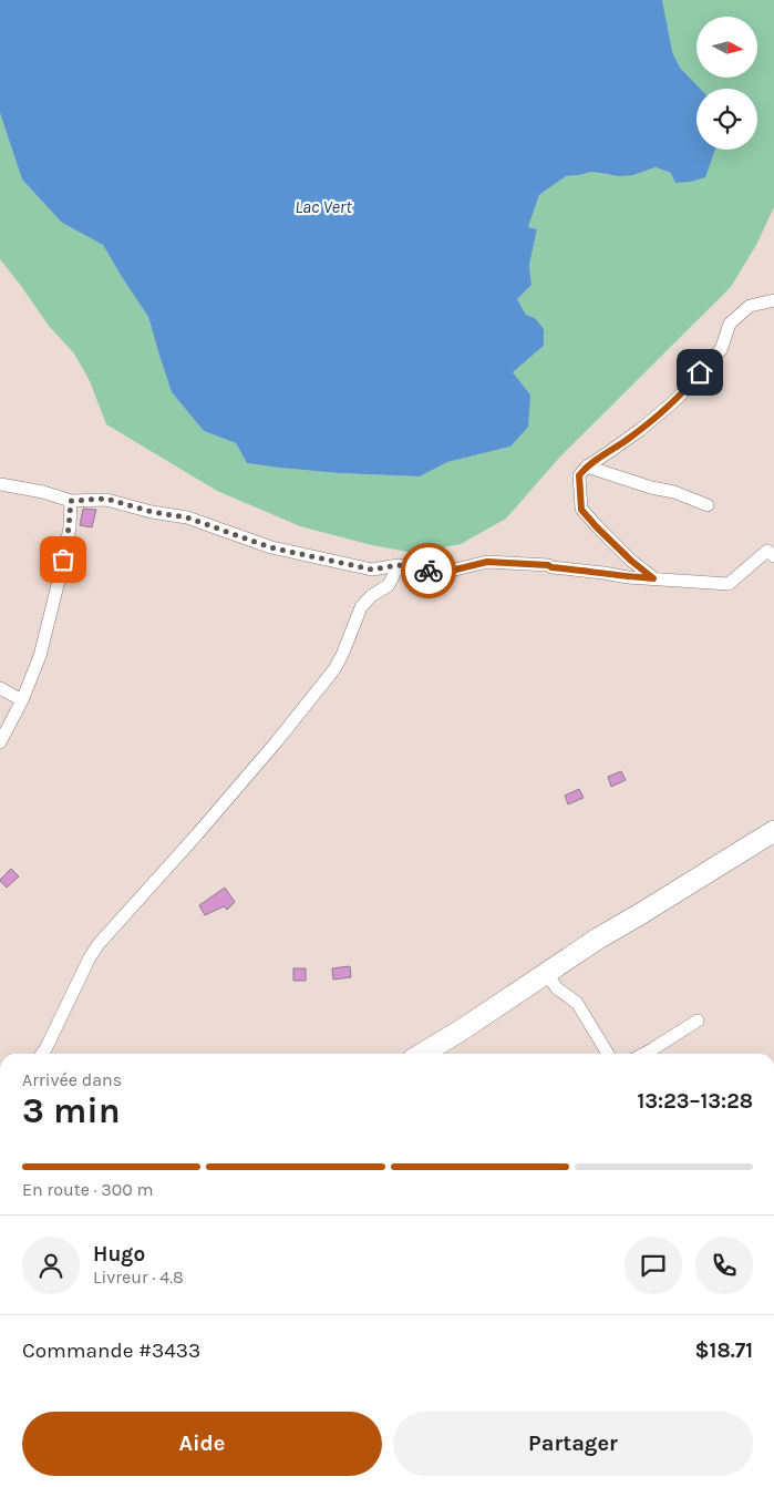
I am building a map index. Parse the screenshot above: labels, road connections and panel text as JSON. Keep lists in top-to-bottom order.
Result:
{
  "water": ["Lac Vert"],
  "north": "right",
  "page": {
    "heading": ["3 min", "Arrivée dans", "13:23–13:28"],
    "panel": [
      "Hugo",
      "Livreur · 4.8",
      "Commande #3433",
      "$18.71"
    ],
    "bar": "En route · 300 m",
    "buttons": ["Aide", "Partager"]
  }
}
